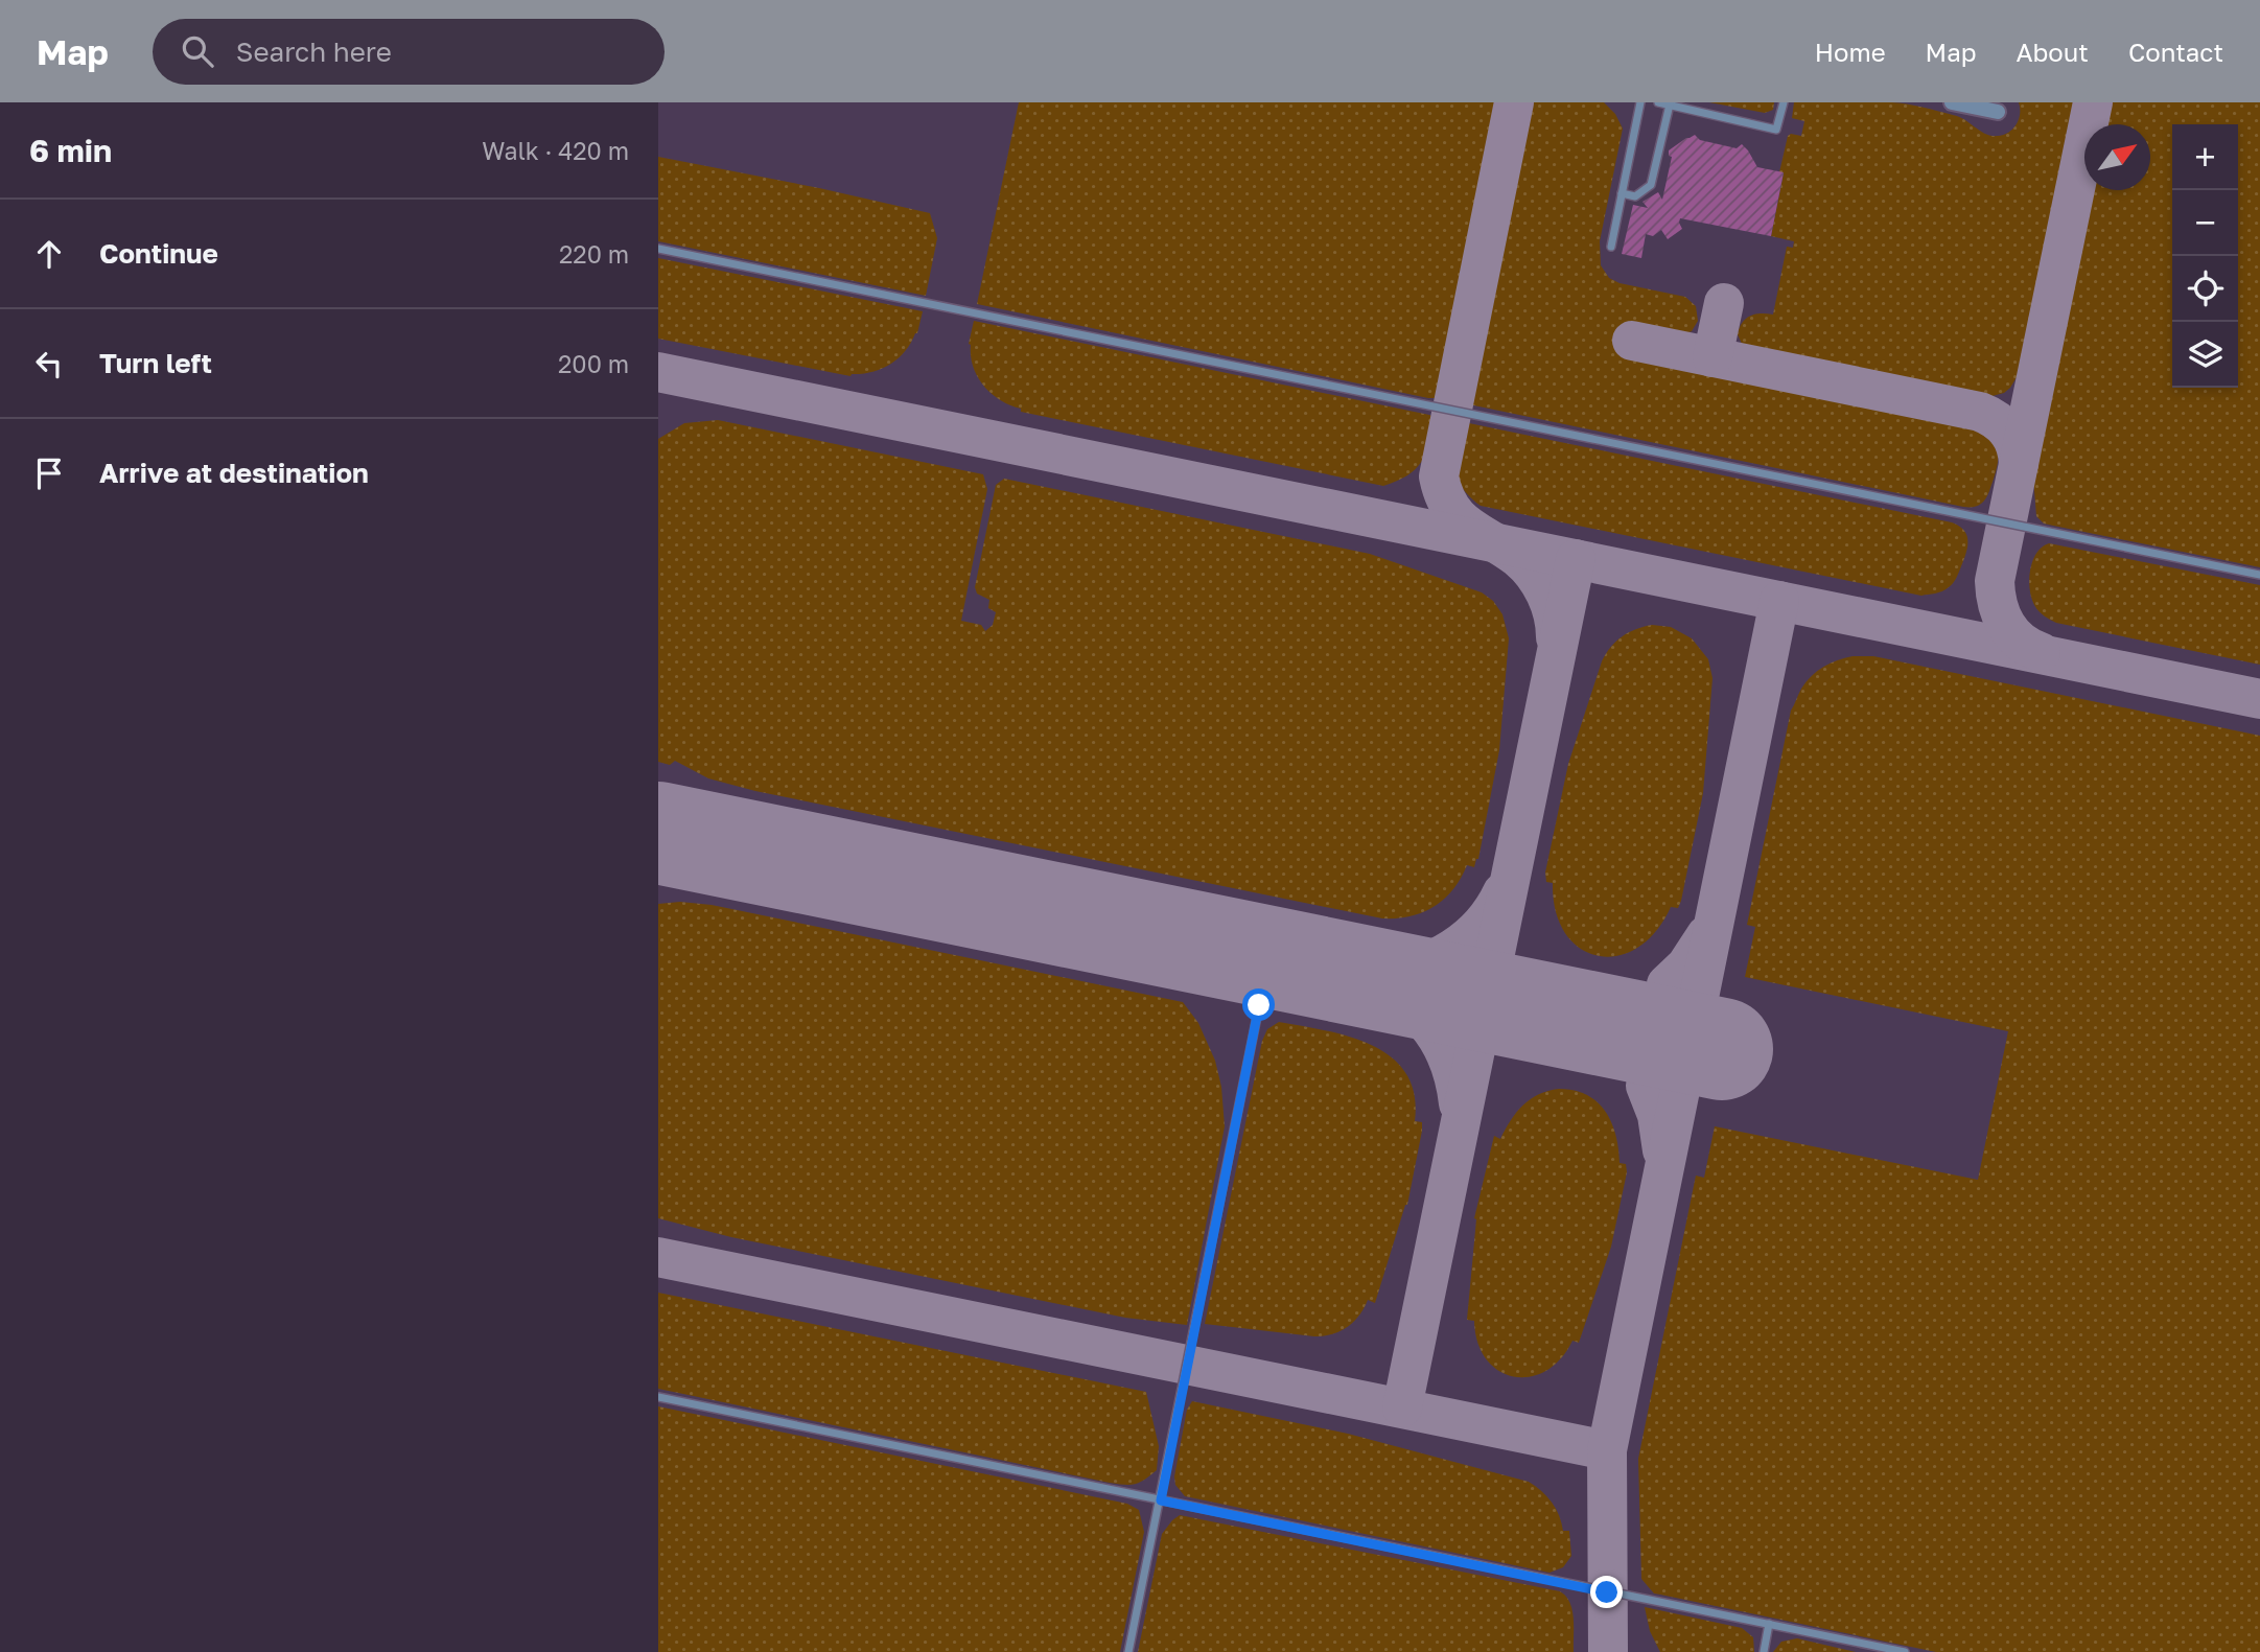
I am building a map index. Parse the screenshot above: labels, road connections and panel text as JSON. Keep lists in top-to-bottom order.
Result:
{
  "north": "top right",
  "page": {
    "header": "Map",
    "search": "Search here",
    "nav": [
      "Home",
      "Map",
      "About",
      "Contact"
    ],
    "heading": ["6 min", "Walk · 420 m"],
    "map_buttons": ["+", "−"],
    "list": [
      ["Continue", "220 m"],
      ["Turn left", "200 m"],
      "Arrive at destination"
    ]
  }
}
